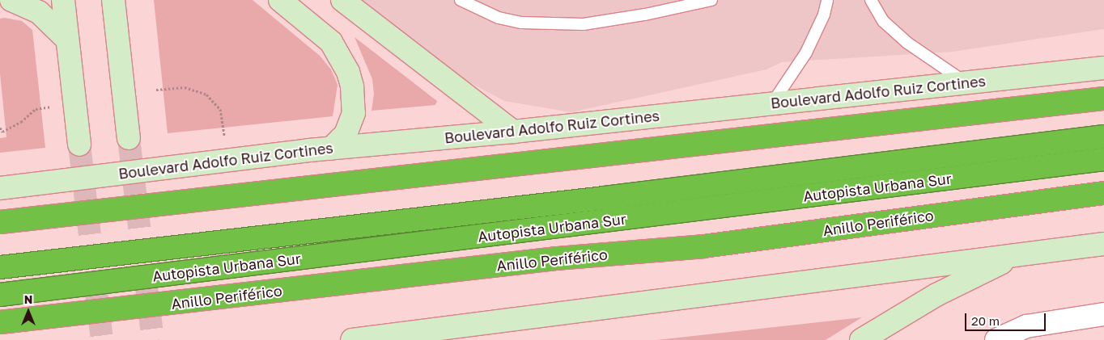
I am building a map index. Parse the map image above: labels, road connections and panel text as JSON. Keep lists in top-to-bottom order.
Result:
{
  "streets": {
    "highway": ["Autopista Urbana Sur", "Anillo Periférico"],
    "main road": ["Boulevard Adolfo Ruiz Cortines"]
  },
  "scale_bar": "20 m",
  "north": "top"
}
